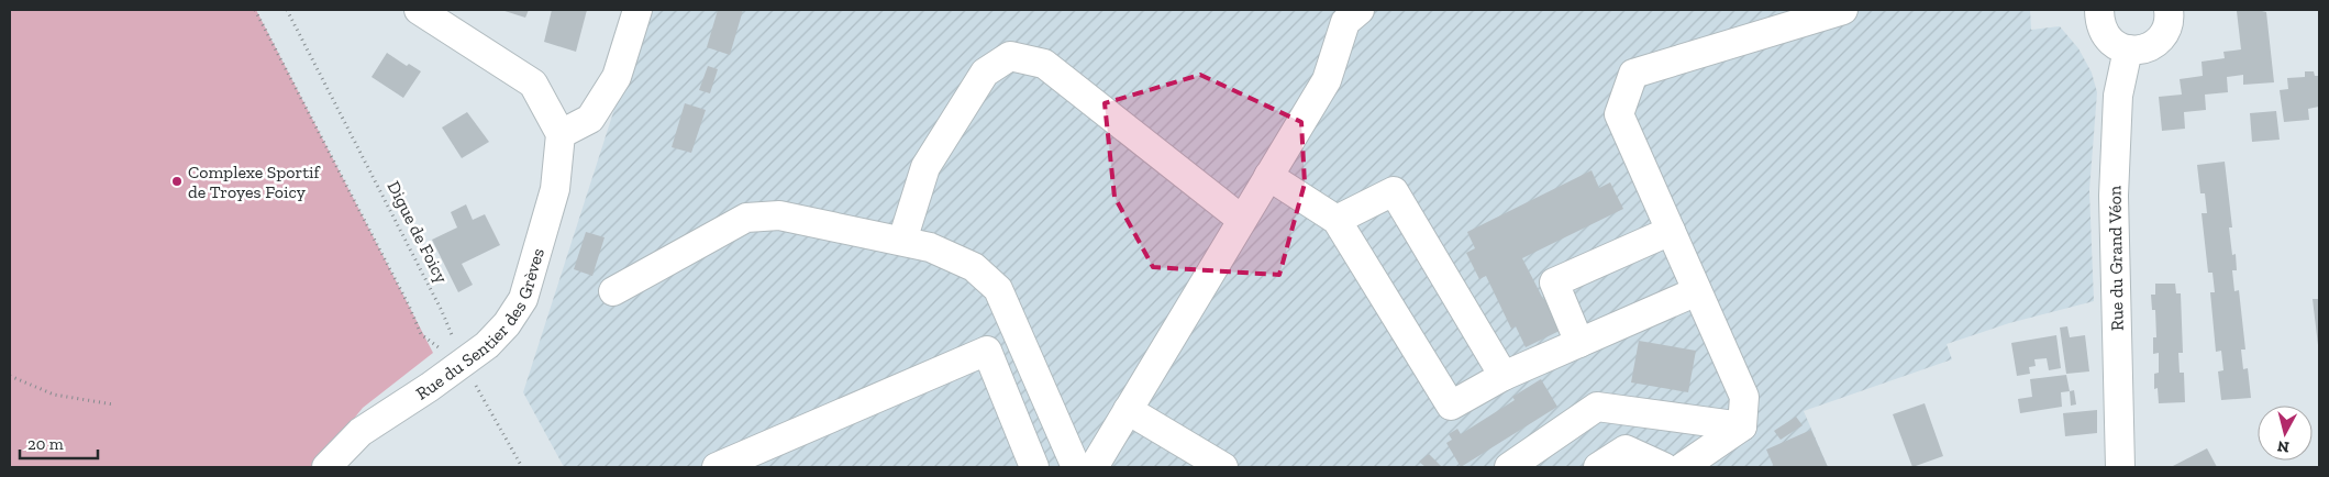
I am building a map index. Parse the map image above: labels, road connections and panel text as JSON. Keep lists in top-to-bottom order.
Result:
{
  "streets": {
    "street": ["Rue du Grand Véon", "Rue du Sentier des Grèves"],
    "path": ["Digue de Foicy"]
  },
  "crossings": [
    ["Digue de Foicy", "Rue du Sentier des Grèves"]
  ],
  "places": ["Complexe Sportif de Troyes Foicy"],
  "scale_bar": "20 m",
  "north": "bottom"
}
